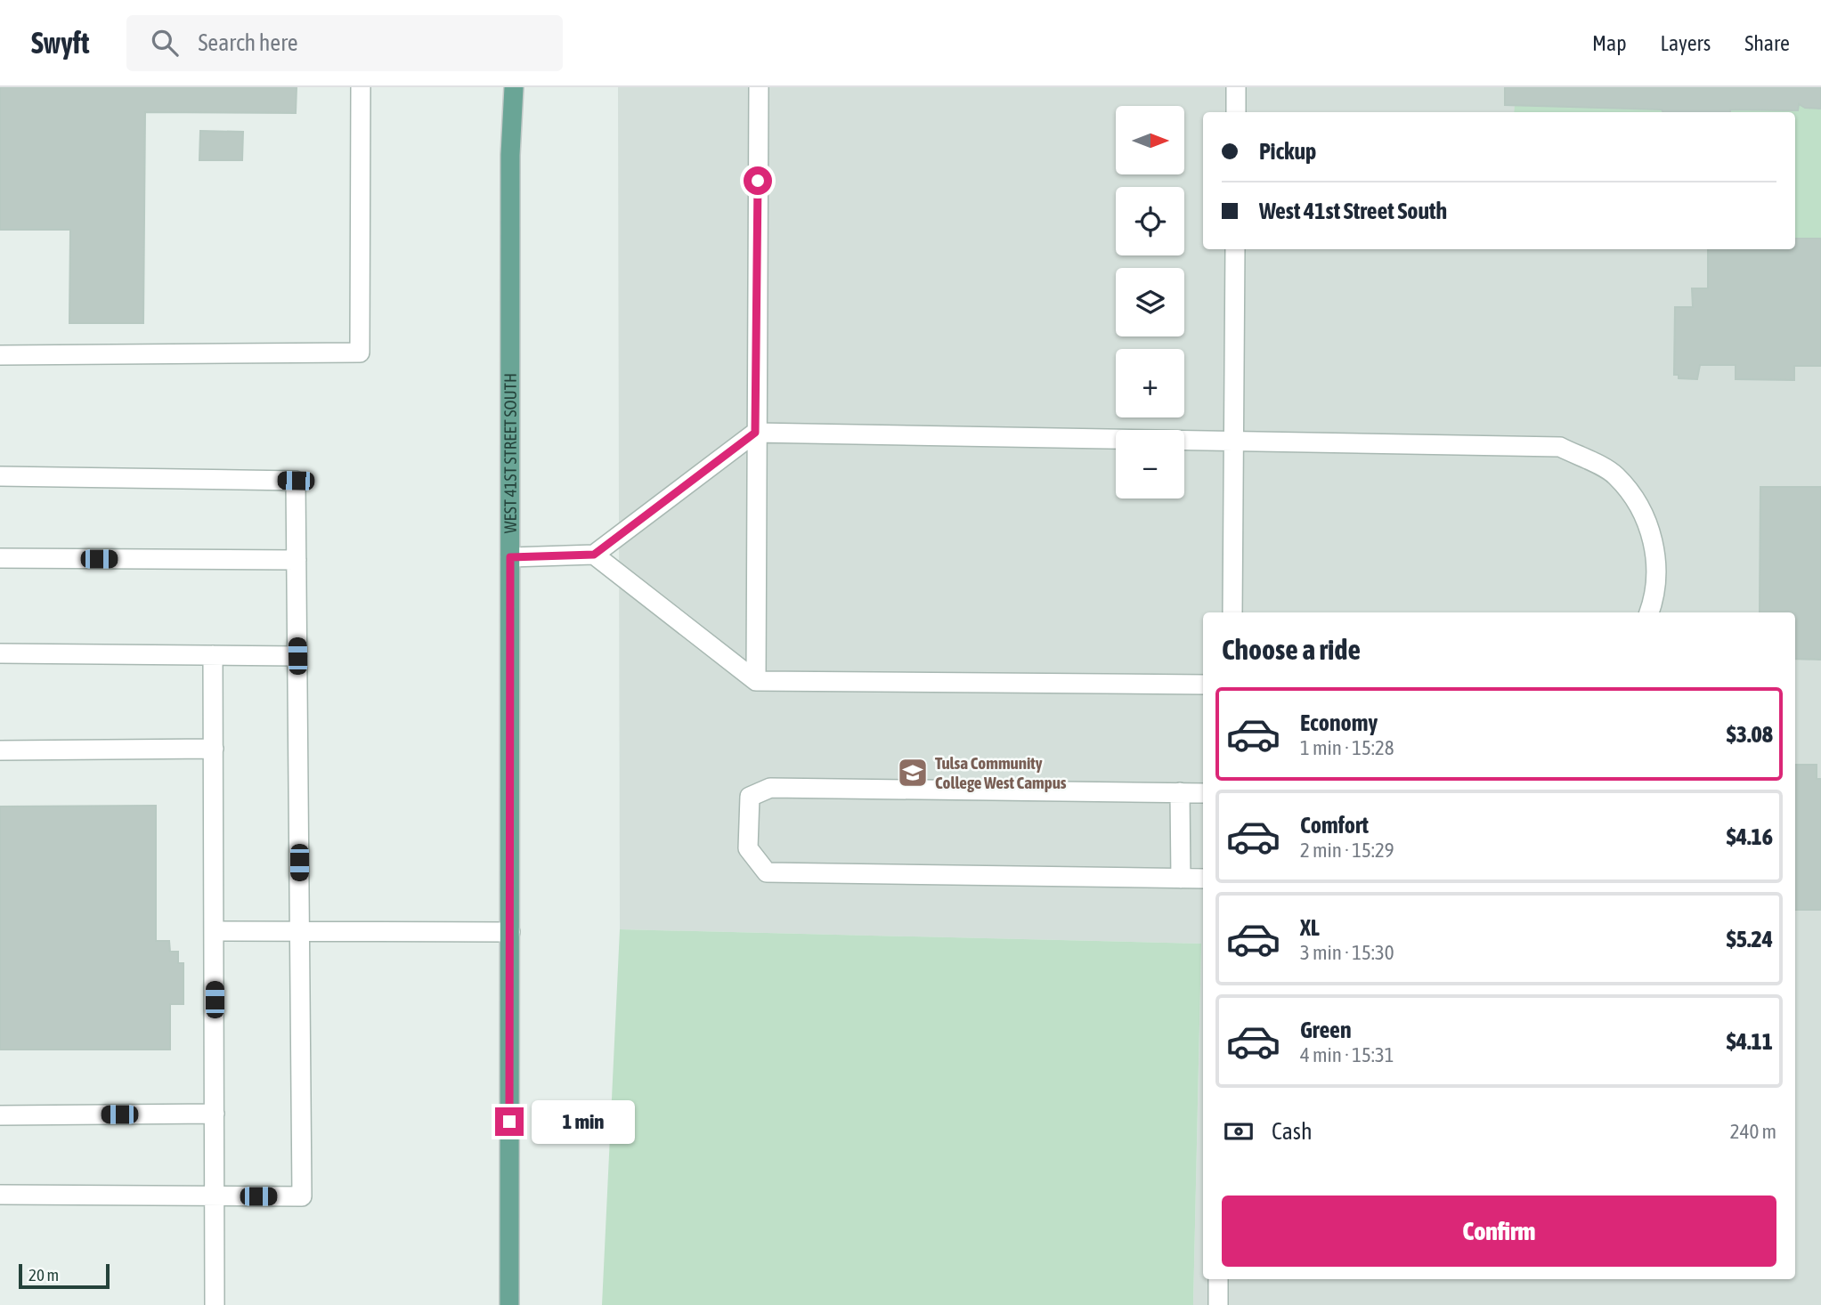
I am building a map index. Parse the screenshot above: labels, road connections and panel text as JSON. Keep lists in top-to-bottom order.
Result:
{
  "streets": {
    "main road": ["WEST 41ST STREET SOUTH"]
  },
  "places": {
    "school or university": ["Tulsa Community College West Campus"]
  },
  "scale_bar": "20 m",
  "north": "right",
  "page": {
    "header": "Swyft",
    "search": "Search here",
    "nav": ["Map", "Layers", "Share"],
    "map_buttons": ["+", "−"],
    "banner": ["Pickup", "West 41st Street South"],
    "heading": "Choose a ride",
    "list": [
      {
        "name": "Economy",
        "note": "1 min · 15:28",
        "value": "$3.08"
      },
      {
        "name": "Comfort",
        "note": "2 min · 15:29",
        "value": "$4.16"
      },
      {
        "name": "XL",
        "note": "3 min · 15:30",
        "value": "$5.24"
      },
      {
        "name": "Green",
        "note": "4 min · 15:31",
        "value": "$4.11"
      }
    ],
    "pay": ["Cash", "240 m"],
    "bubble": "1 min",
    "buttons": "Confirm",
    "scale": "20 m"
  }
}
